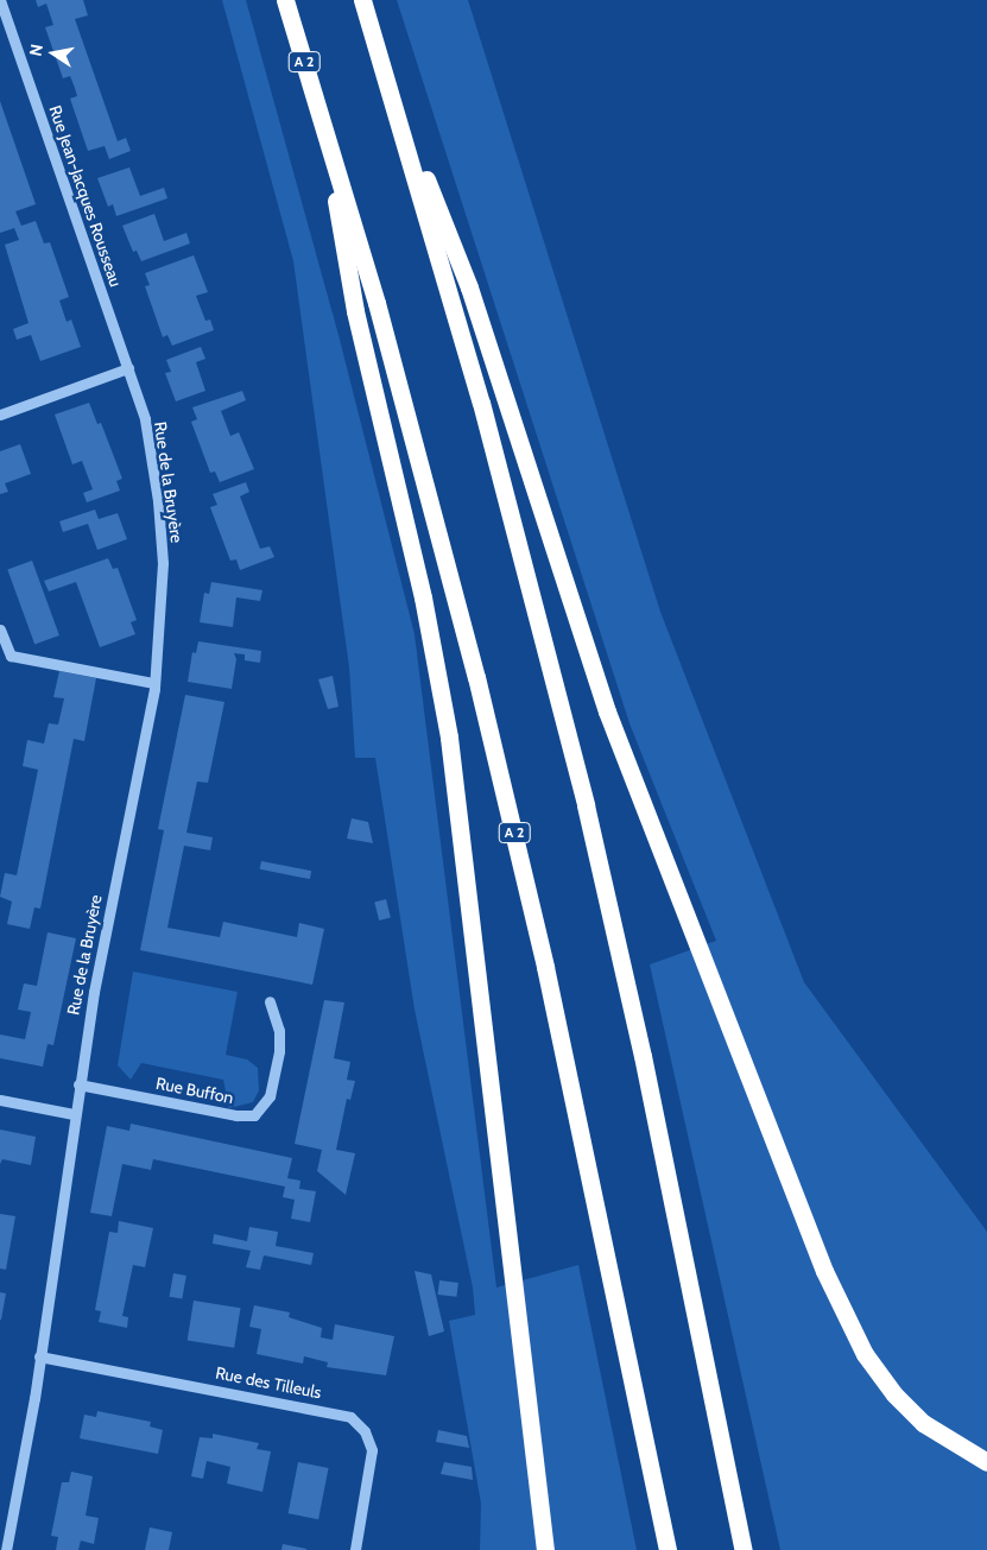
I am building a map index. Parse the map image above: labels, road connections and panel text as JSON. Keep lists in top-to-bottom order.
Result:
{
  "streets": {
    "highway": ["A 2"],
    "street": [
      "Rue Jean-Jacques Rousseau",
      "Rue de la Bruyère",
      "Rue Buffon",
      "Rue des Tilleuls"
    ]
  },
  "crossings": [
    ["Rue Jean-Jacques Rousseau", "Rue de la Bruyère"],
    ["Rue de la Bruyère", "Rue Buffon"],
    ["Rue de la Bruyère", "Rue des Tilleuls"]
  ],
  "north": "left"
}
